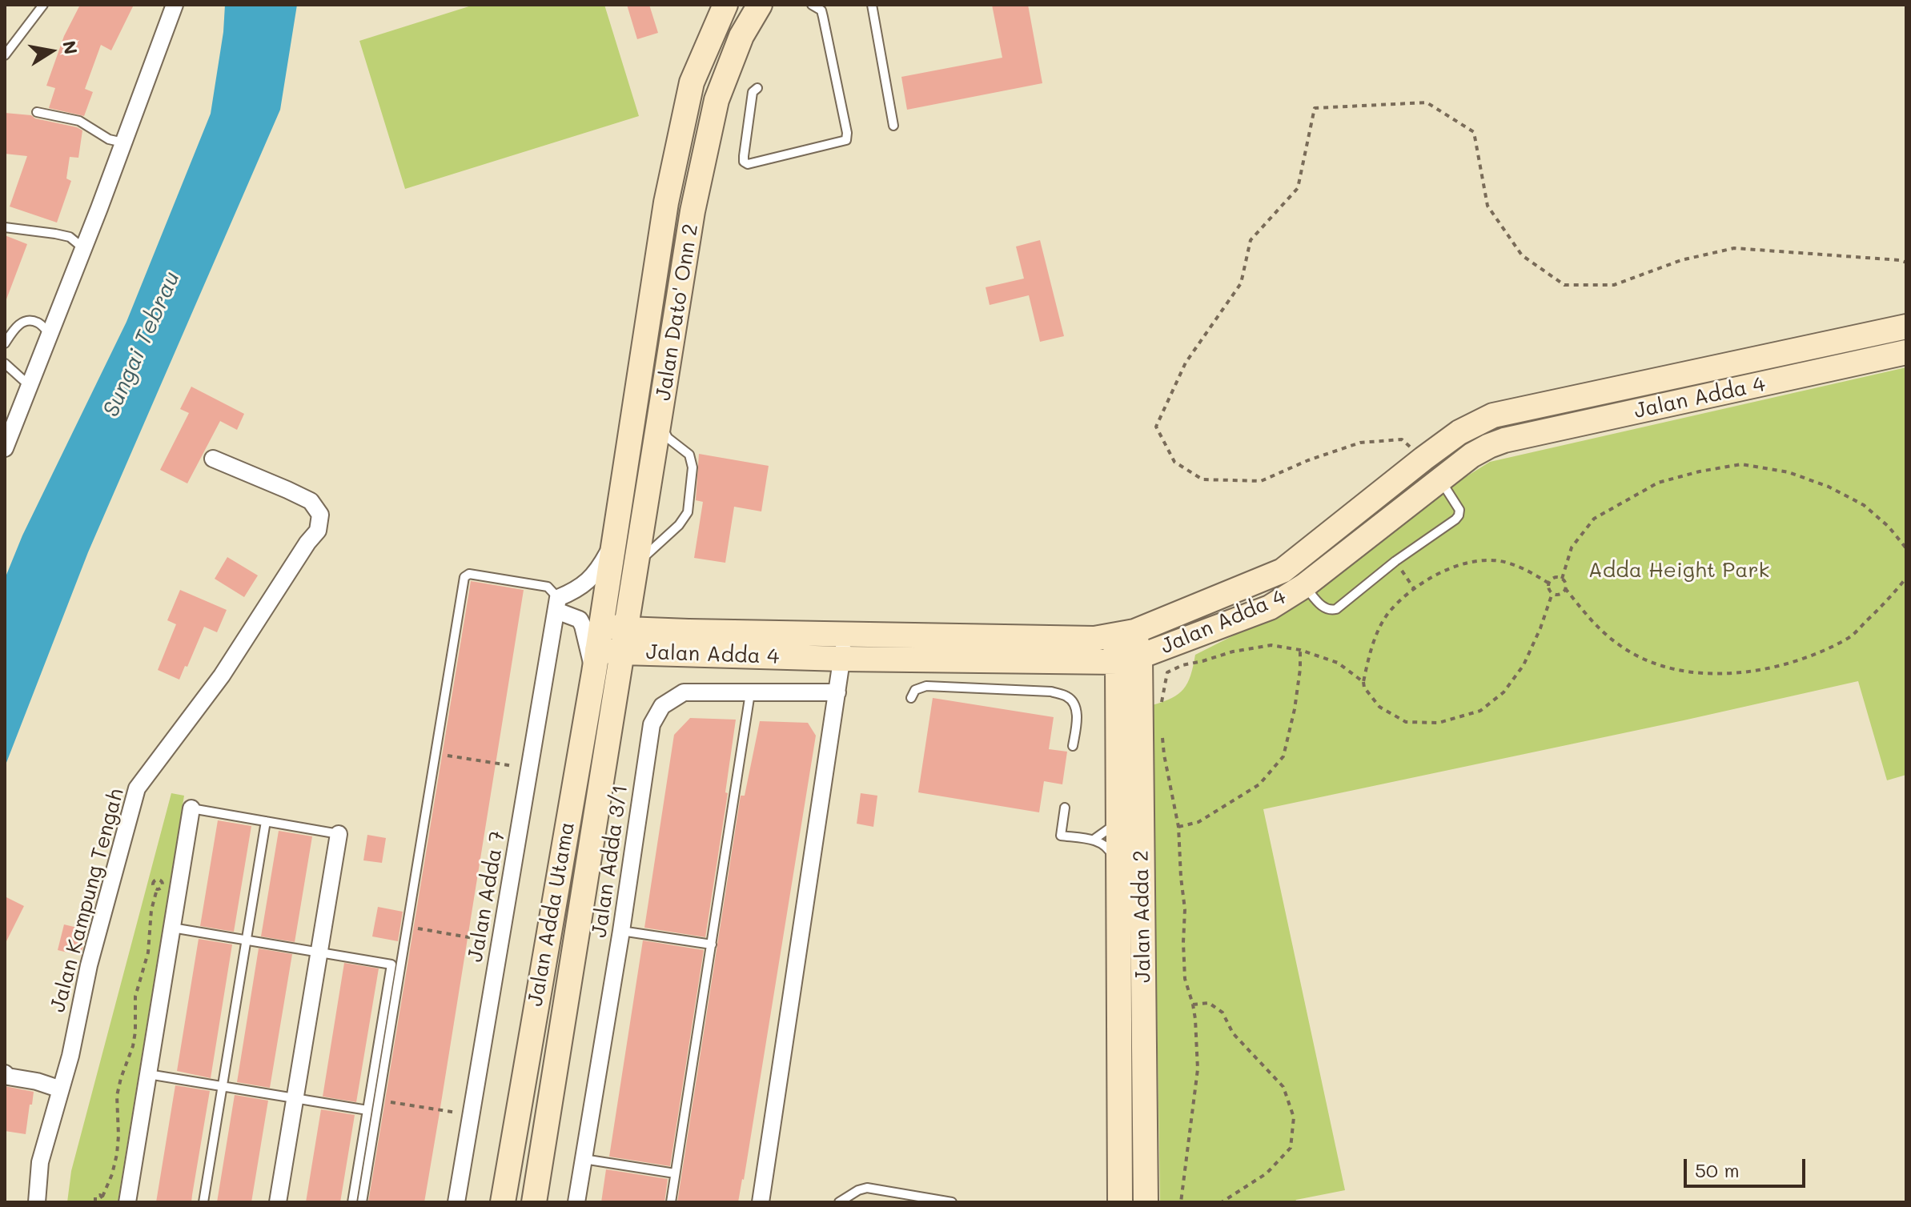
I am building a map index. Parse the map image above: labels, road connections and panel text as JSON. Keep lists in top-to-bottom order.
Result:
{
  "streets": {
    "street": [
      "Jalan Dato' Onn 2",
      "Jalan Adda 4",
      "Jalan Adda 3/1",
      "Jalan Adda 7",
      "Jalan Kampung Tengah",
      "Jalan Adda Utama",
      "Jalan Adda 2"
    ]
  },
  "crossings": [
    ["Jalan Dato' Onn 2", "Jalan Adda 4"],
    ["Jalan Dato' Onn 2", "Jalan Adda Utama"],
    ["Jalan Adda 4", "Jalan Adda Utama"],
    ["Jalan Adda 4", "Jalan Adda 2"]
  ],
  "water": ["Sungai Tebrau"],
  "parks": ["Adda Height Park"],
  "scale_bar": "50 m",
  "north": "right"
}
